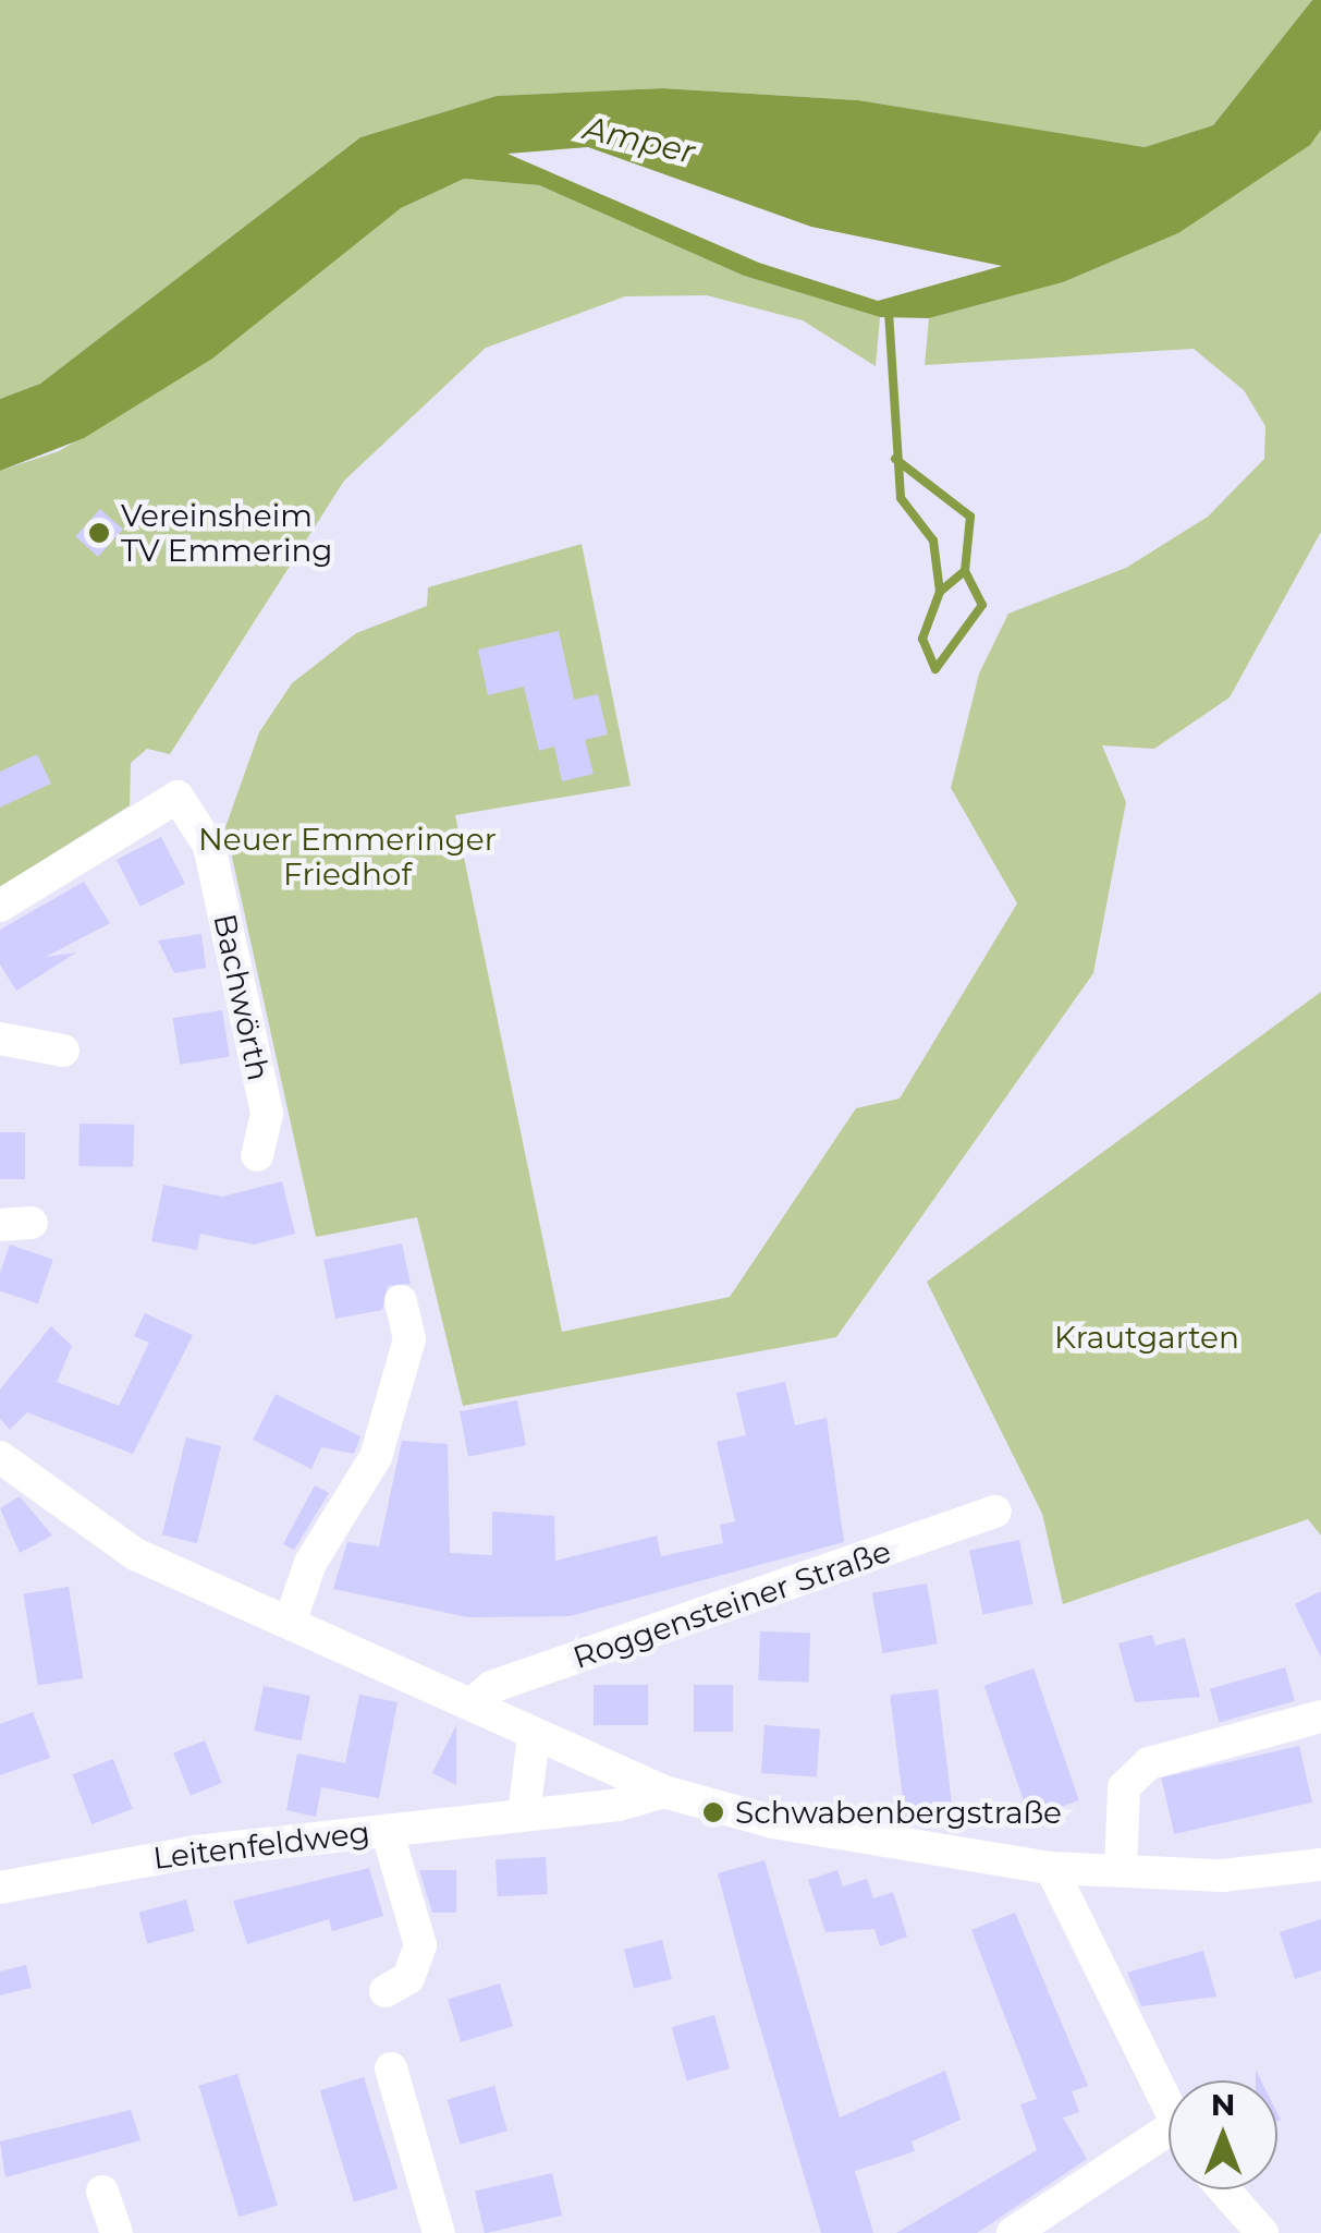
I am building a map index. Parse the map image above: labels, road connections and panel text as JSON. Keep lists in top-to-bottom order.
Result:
{
  "streets": {
    "street": ["Bachwörth", "Roggensteiner Straße", "Leitenfeldweg"]
  },
  "water": ["Amper"],
  "parks": ["Neuer Emmeringer Friedhof", "Krautgarten"],
  "places": ["Vereinsheim TV Emmering", "Schwabenbergstraße"],
  "north": "top"
}
